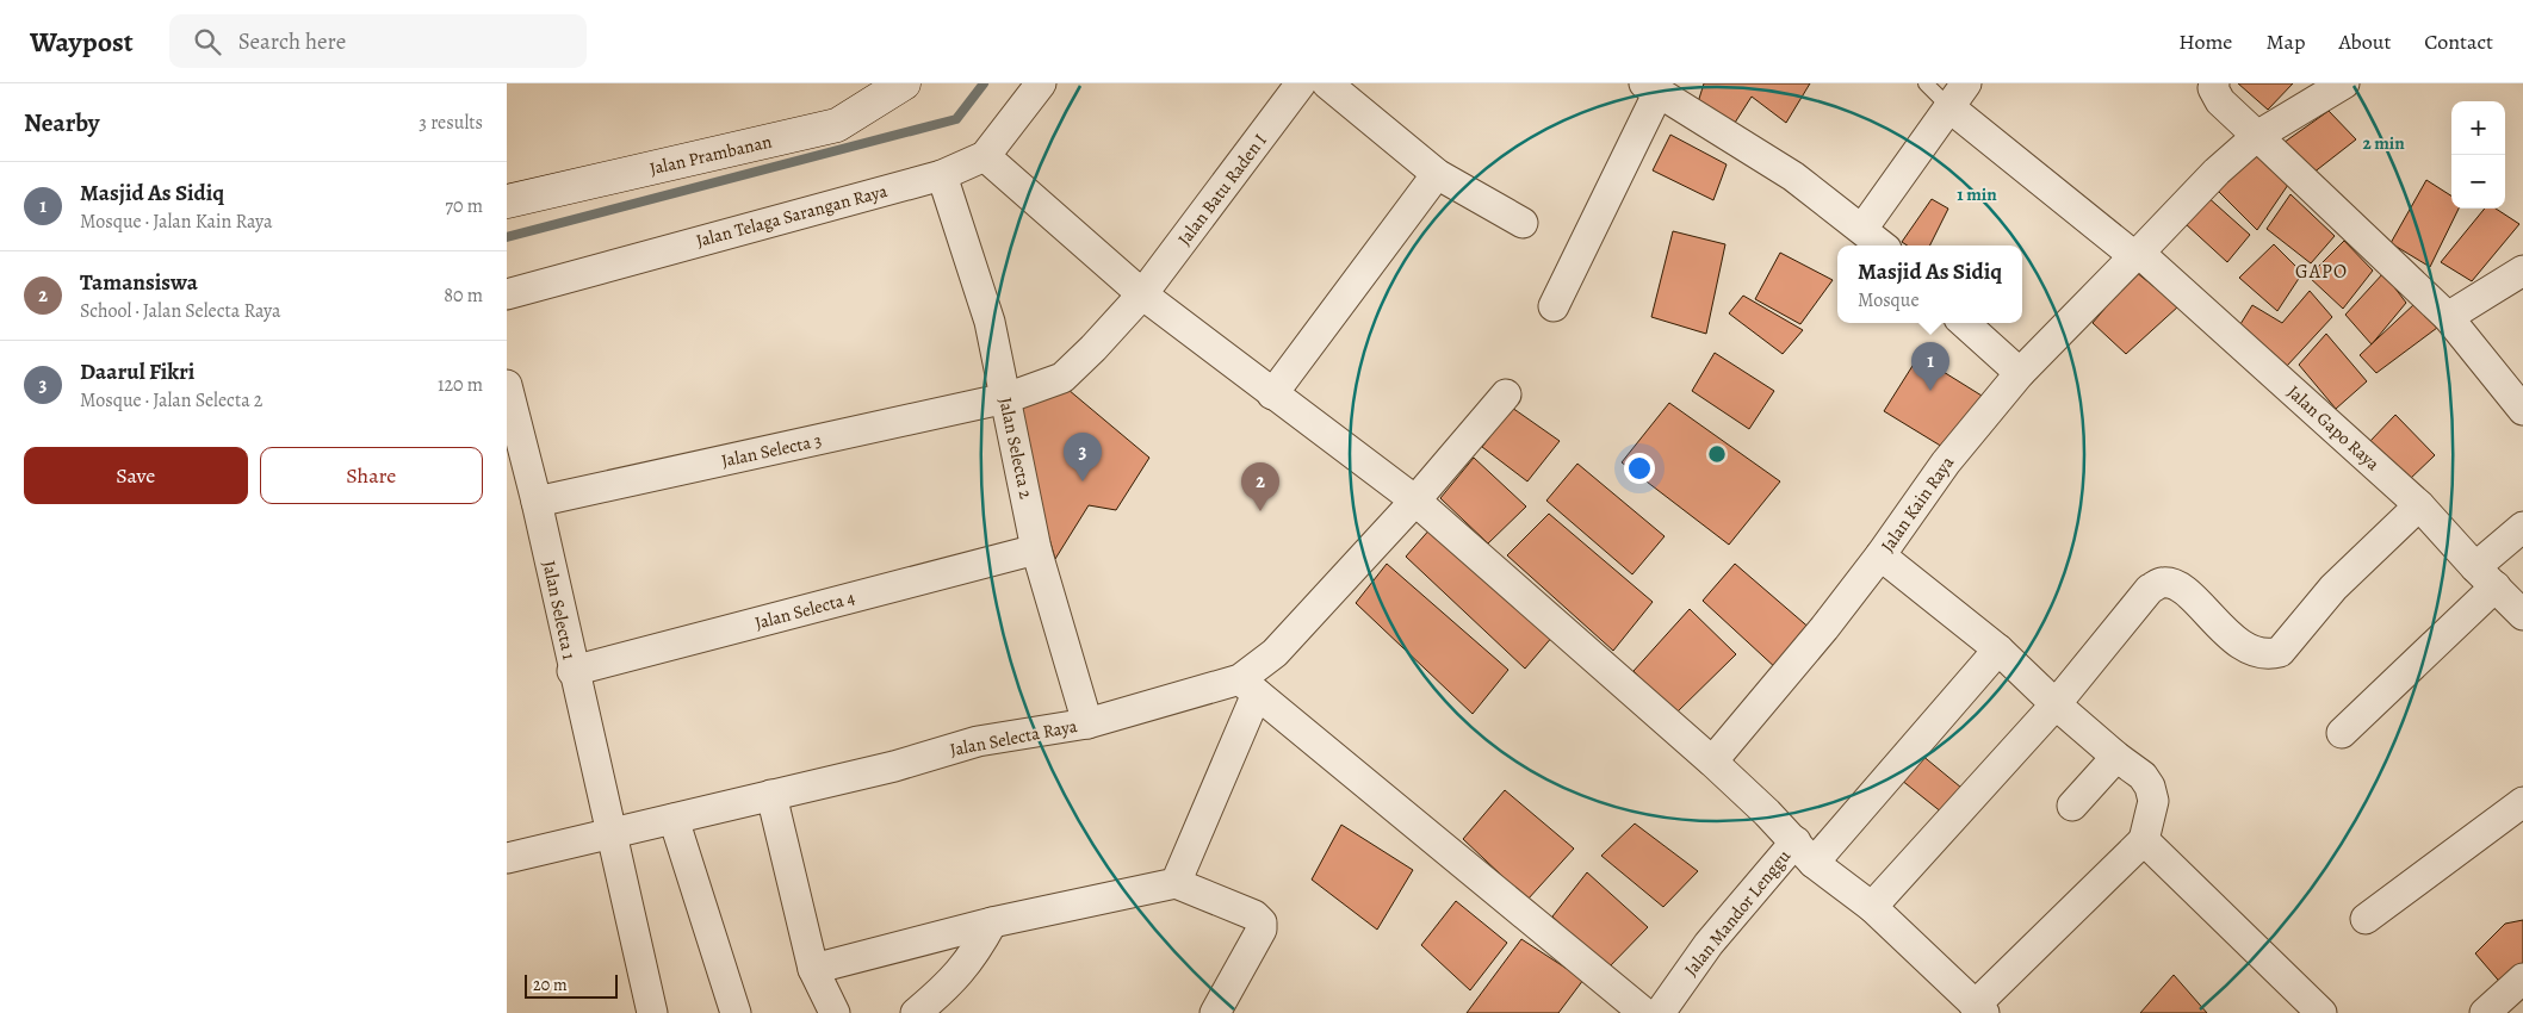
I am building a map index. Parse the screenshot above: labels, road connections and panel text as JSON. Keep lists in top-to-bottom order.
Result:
{
  "streets": {
    "street": [
      "Jalan Prambanan",
      "Jalan Batu Raden I",
      "Jalan Telaga Sarangan Raya",
      "Jalan Gapo Raya",
      "Jalan Selecta 2",
      "Jalan Selecta 3",
      "Jalan Kain Raya",
      "Jalan Selecta 1",
      "Jalan Selecta 4",
      "Jalan Selecta Raya",
      "Jalan Mandor Lenggu"
    ]
  },
  "crossings": [
    ["Jalan Batu Raden I", "Jalan Selecta 2"],
    ["Jalan Batu Raden I", "Jalan Selecta 3"],
    ["Jalan Telaga Sarangan Raya", "Jalan Selecta 2"],
    ["Jalan Gapo Raya", "Jalan Kain Raya"],
    ["Jalan Selecta 2", "Jalan Selecta 3"],
    ["Jalan Selecta 2", "Jalan Selecta 4"],
    ["Jalan Selecta 2", "Jalan Selecta Raya"],
    ["Jalan Selecta 3", "Jalan Selecta 1"],
    ["Jalan Selecta 1", "Jalan Selecta 4"],
    ["Jalan Selecta 1", "Jalan Selecta Raya"]
  ],
  "districts": ["GAPO"],
  "scale_bar": "20 m",
  "page": {
    "header": "Waypost",
    "search": "Search here",
    "nav": [
      "Home",
      "Map",
      "About",
      "Contact"
    ],
    "heading": ["Nearby", "3 results"],
    "map_buttons": ["+", "−"],
    "list": [
      {
        "mark": "1",
        "name": "Masjid As Sidiq",
        "note": "Mosque · Jalan Kain Raya",
        "value": "70 m"
      },
      {
        "mark": "2",
        "name": "Tamansiswa",
        "note": "School · Jalan Selecta Raya",
        "value": "80 m"
      },
      {
        "mark": "3",
        "name": "Daarul Fikri",
        "note": "Mosque · Jalan Selecta 2",
        "value": "120 m"
      }
    ],
    "popup": ["Masjid As Sidiq", "Mosque"],
    "pins": ["1", "3", "2"],
    "buttons": ["Save", "Share"],
    "scale": "20 m"
  },
  "rings": ["2 min", "1 min"]
}
